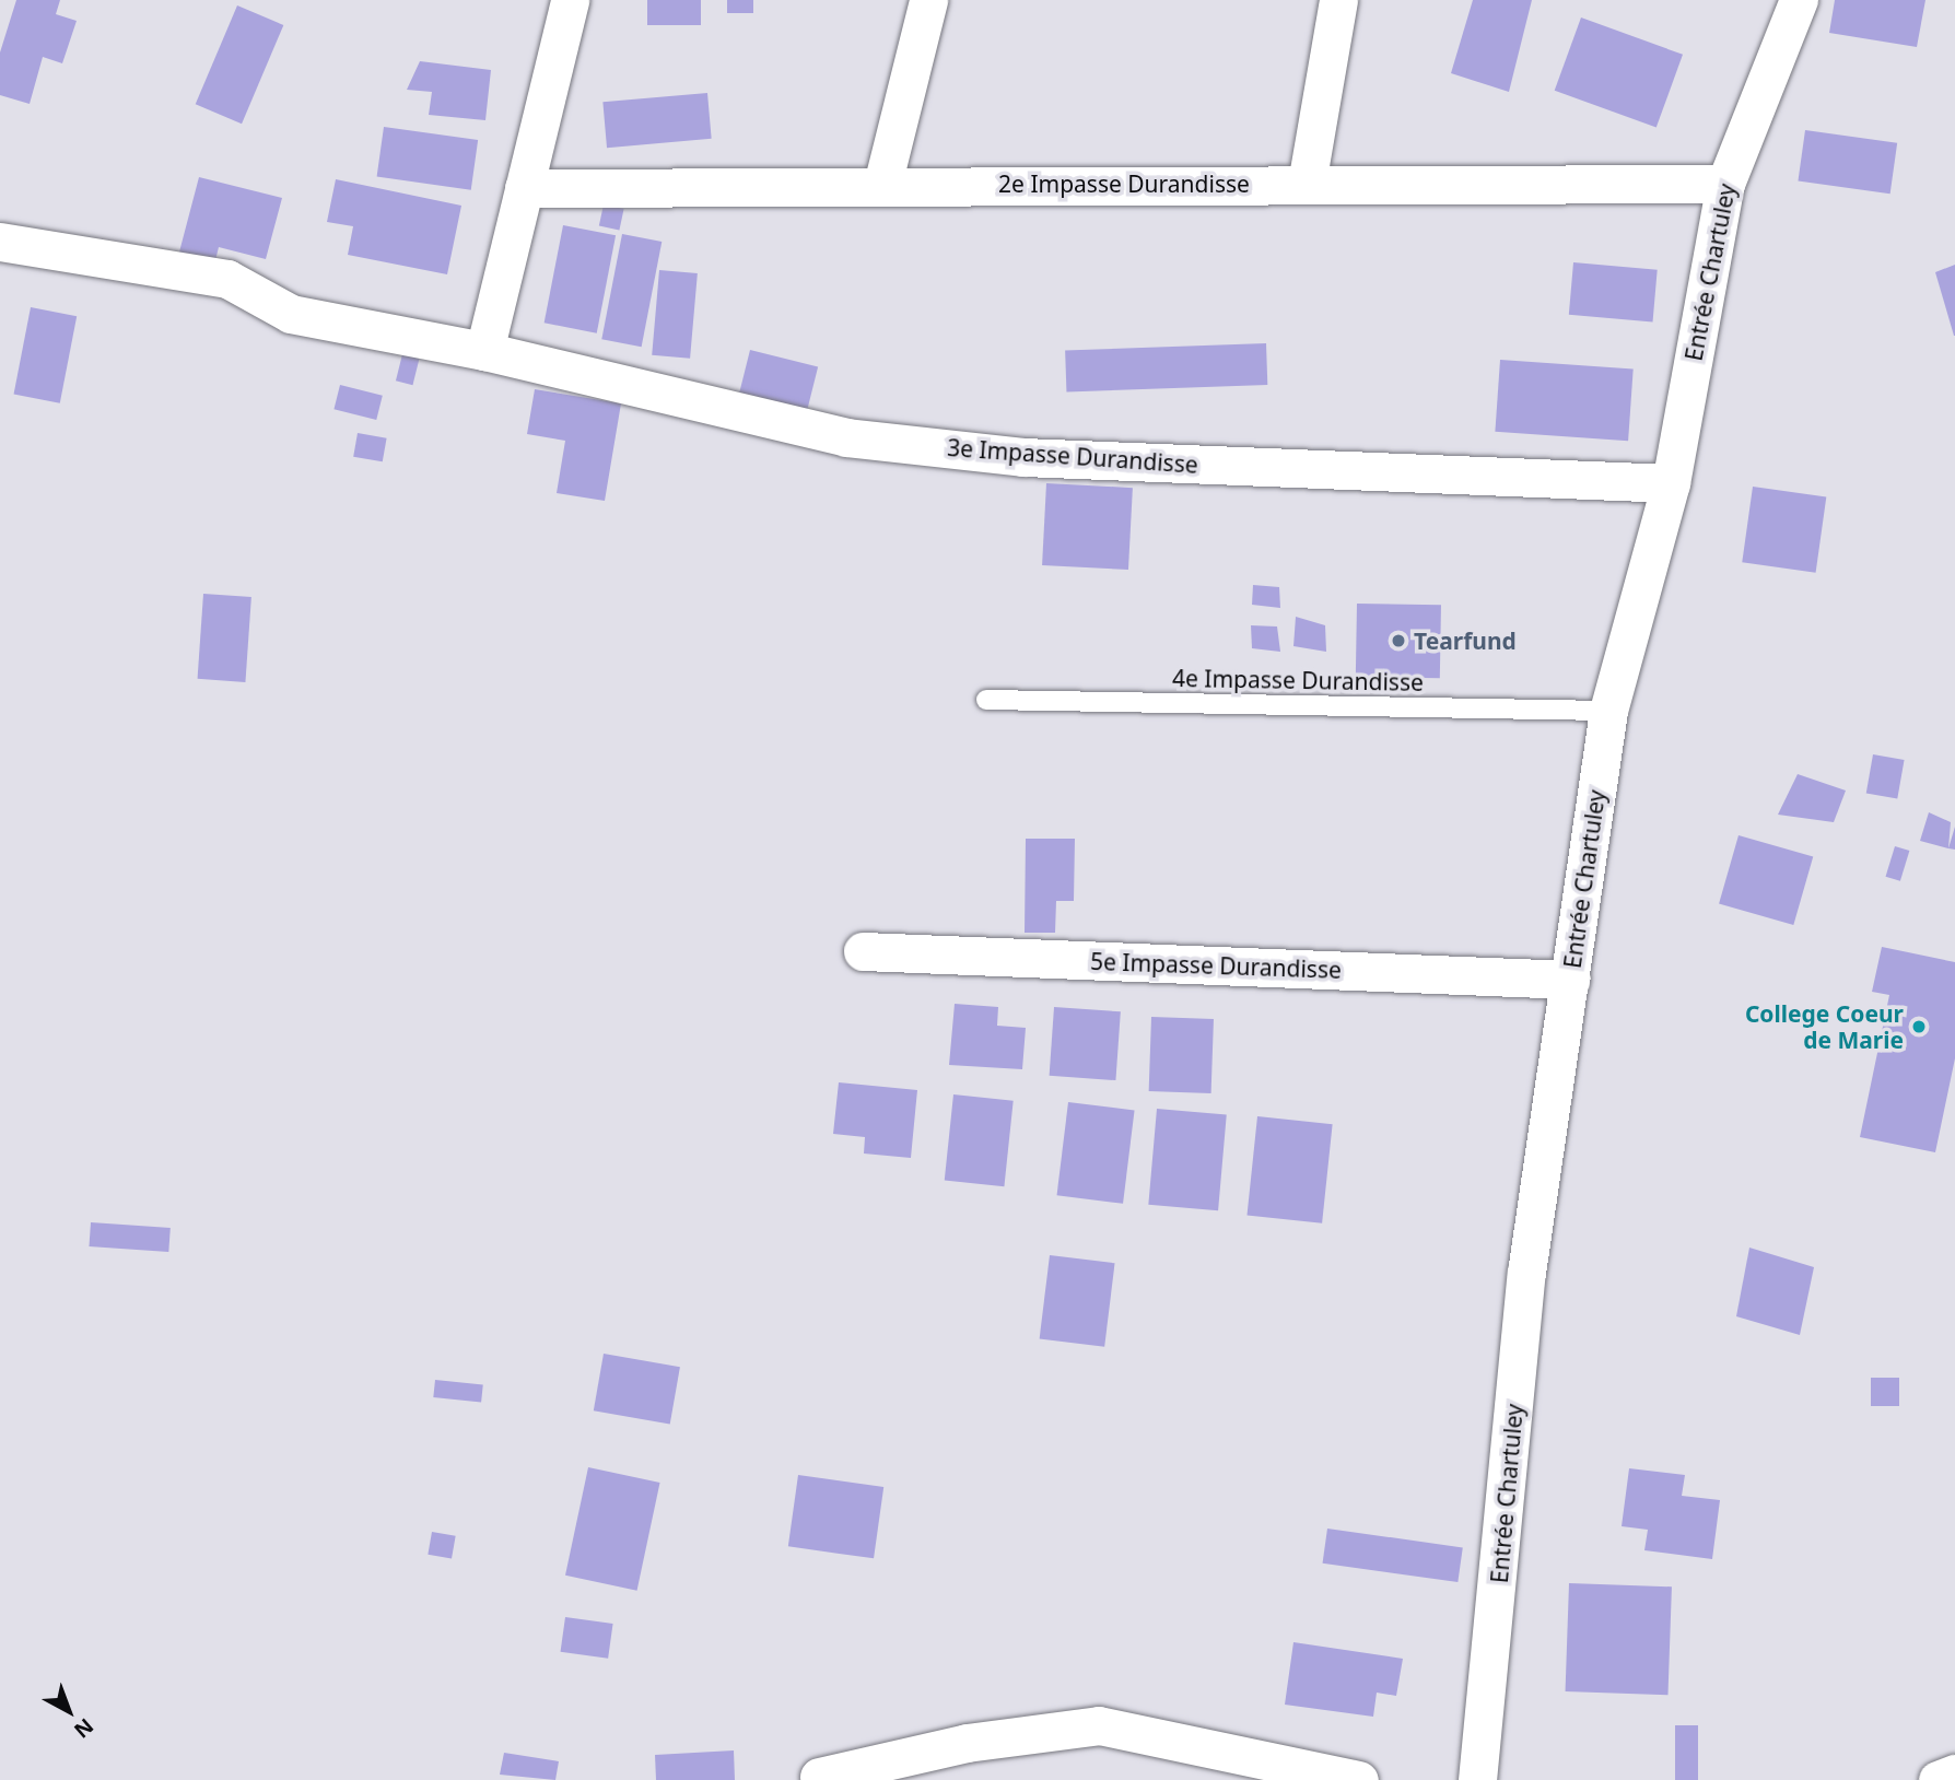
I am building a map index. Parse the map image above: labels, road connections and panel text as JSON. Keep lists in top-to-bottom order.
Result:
{
  "streets": {
    "street": [
      "2e Impasse Durandisse",
      "Entrée Chartuley",
      "3e Impasse Durandisse",
      "5e Impasse Durandisse"
    ],
    "lane": ["4e Impasse Durandisse"]
  },
  "crossings": [
    ["2e Impasse Durandisse", "Entrée Chartuley"],
    ["Entrée Chartuley", "3e Impasse Durandisse"],
    ["Entrée Chartuley", "4e Impasse Durandisse"],
    ["Entrée Chartuley", "5e Impasse Durandisse"]
  ],
  "places": ["Tearfund", "College Coeur de Marie"],
  "north": "bottom right"
}
